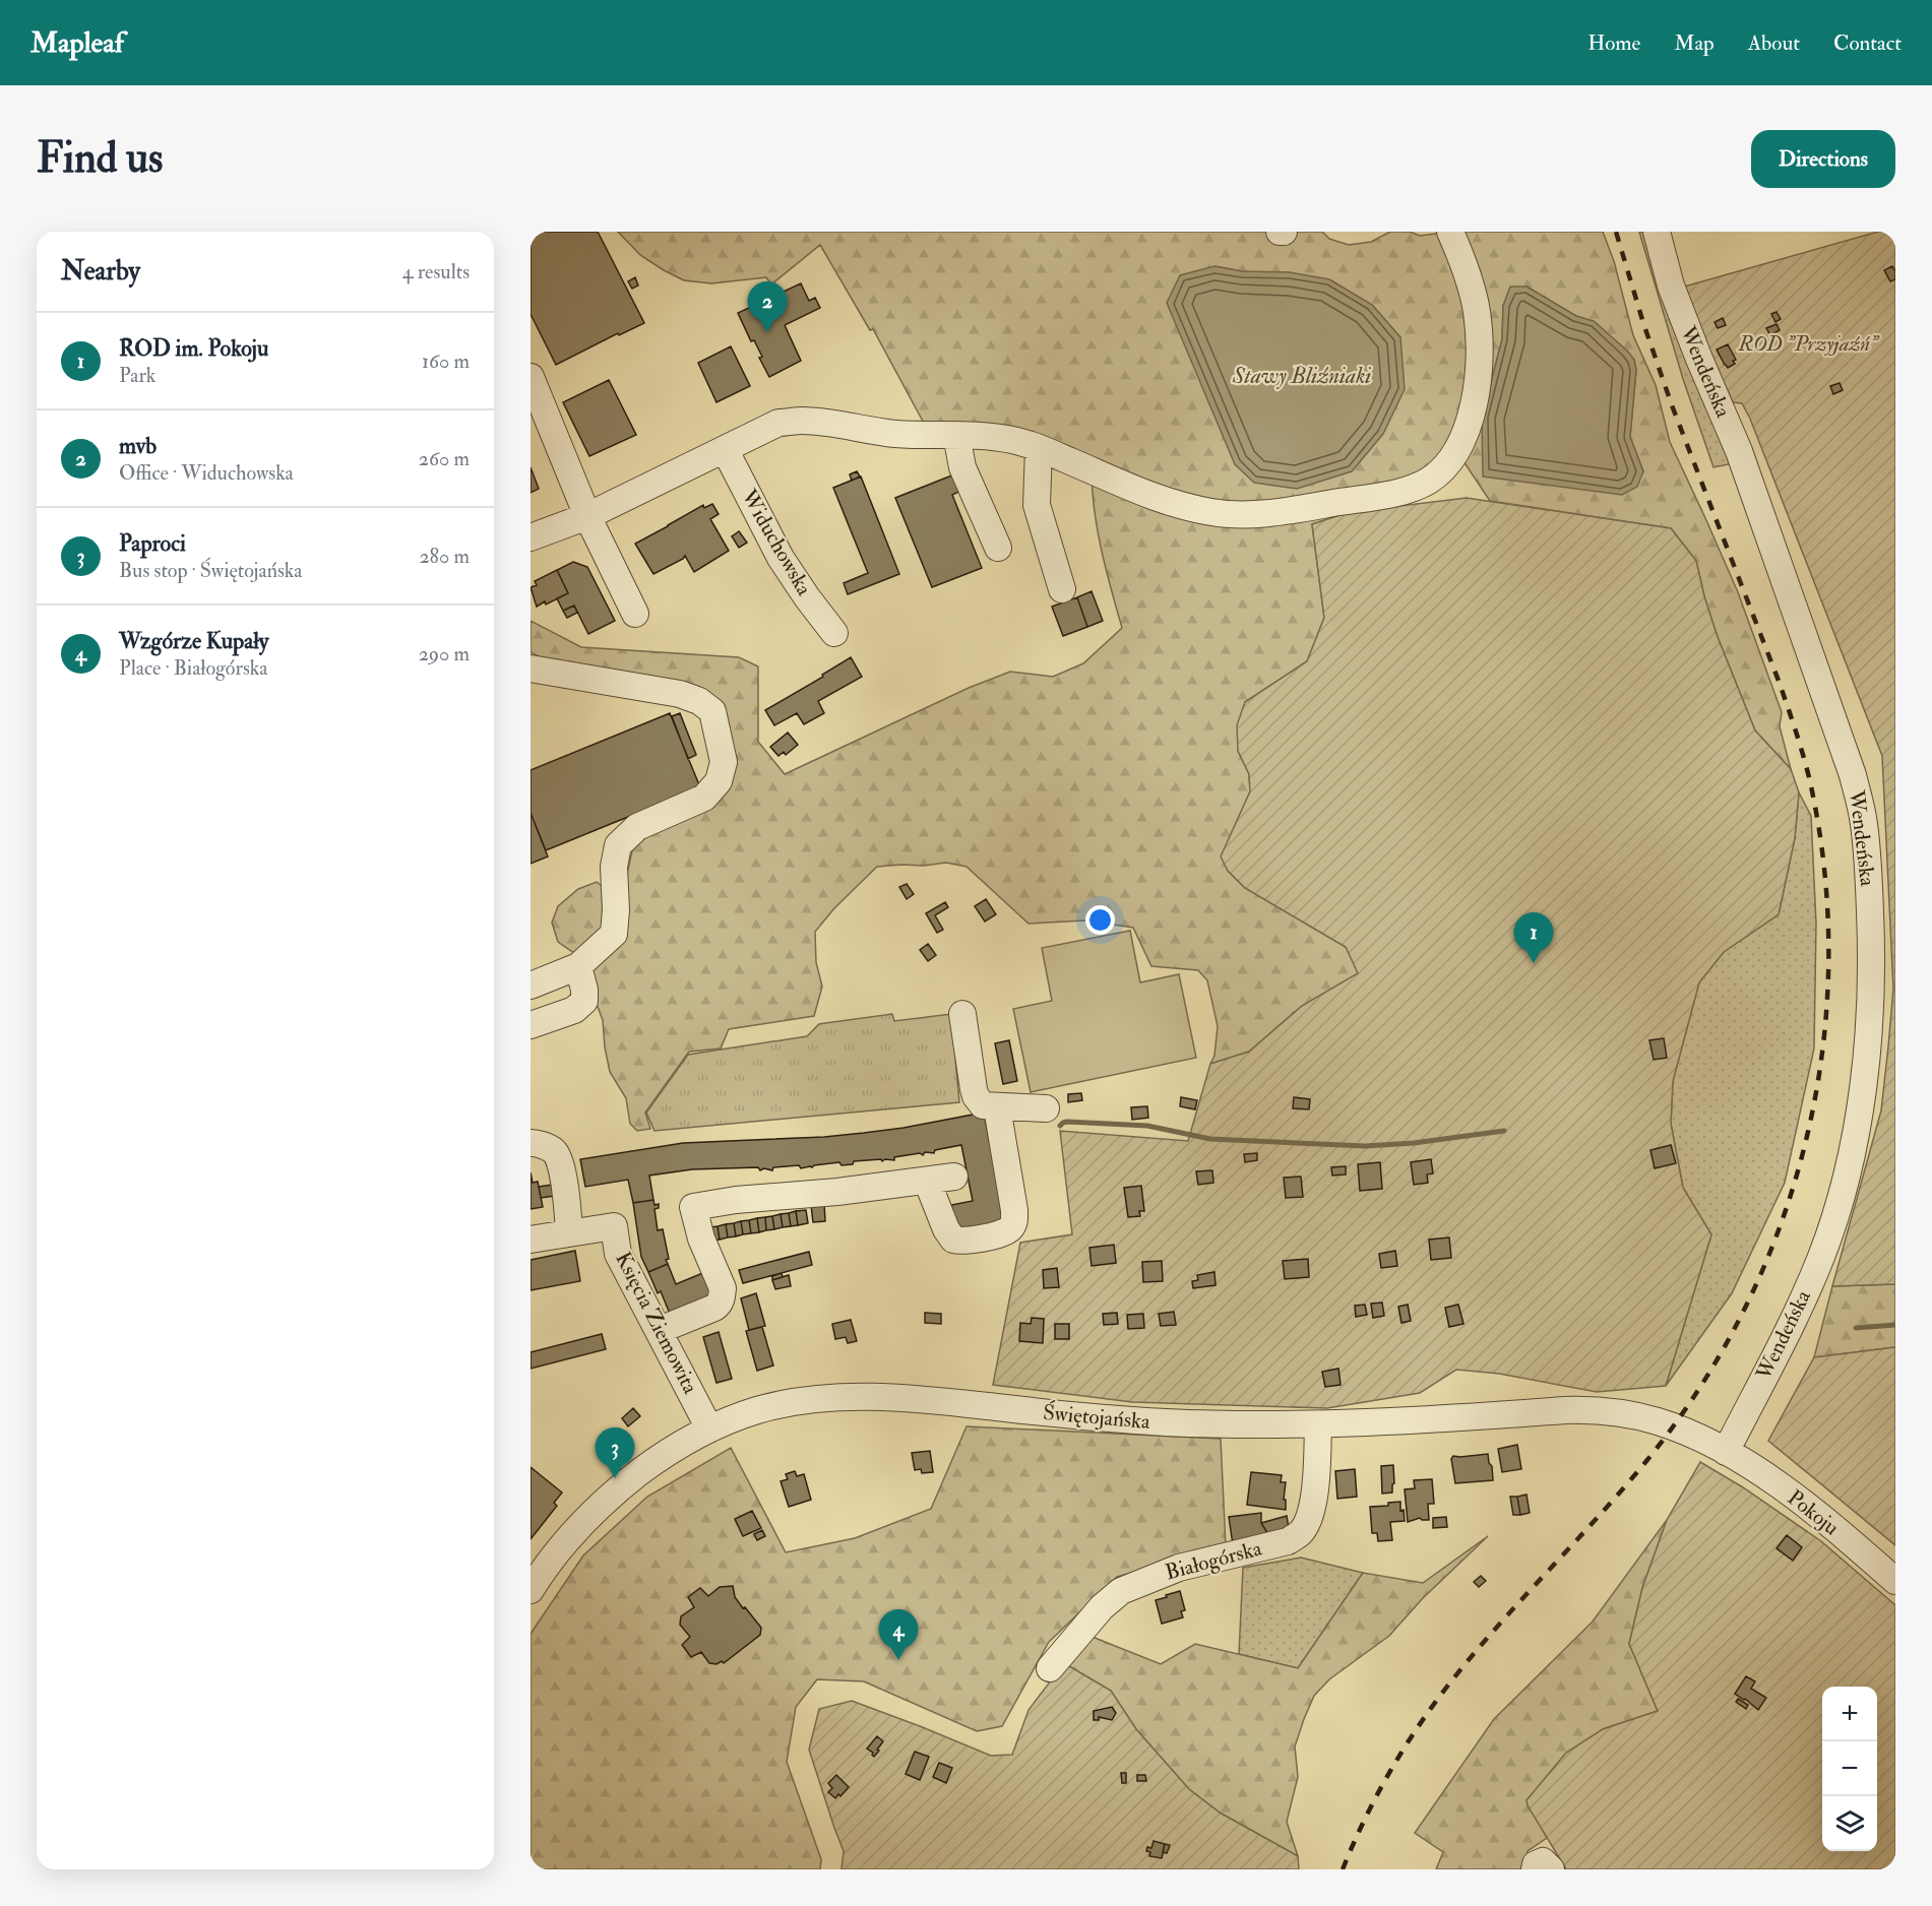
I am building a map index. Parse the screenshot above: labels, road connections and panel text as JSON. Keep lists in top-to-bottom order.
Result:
{
  "streets": {
    "street": [
      "Wendeńska",
      "Widuchowska",
      "Księcia Ziemowita",
      "Świętojańska",
      "Pokoju",
      "Białogórska"
    ]
  },
  "crossings": [
    ["Wendeńska", "Świętojańska"],
    ["Wendeńska", "Pokoju"],
    ["Księcia Ziemowita", "Świętojańska"],
    ["Świętojańska", "Pokoju"],
    ["Świętojańska", "Białogórska"]
  ],
  "water": ["Stawy Bliźniaki"],
  "parks": ["ROD \"Przyjaźń\""],
  "page": {
    "header": "Mapleaf",
    "nav": [
      "Home",
      "Map",
      "About",
      "Contact"
    ],
    "buttons": "Directions",
    "title": "Find us",
    "heading": ["Nearby", "4 results"],
    "pins": [
      "2",
      "1",
      "3",
      "4"
    ],
    "list": [
      {
        "mark": "1",
        "name": "ROD im. Pokoju",
        "note": "Park",
        "value": "160 m"
      },
      {
        "mark": "2",
        "name": "mvb",
        "note": "Office · Widuchowska",
        "value": "260 m"
      },
      {
        "mark": "3",
        "name": "Paproci",
        "note": "Bus stop · Świętojańska",
        "value": "280 m"
      },
      {
        "mark": "4",
        "name": "Wzgórze Kupały",
        "note": "Place · Białogórska",
        "value": "290 m"
      }
    ],
    "map_buttons": ["+", "−"]
  }
}
